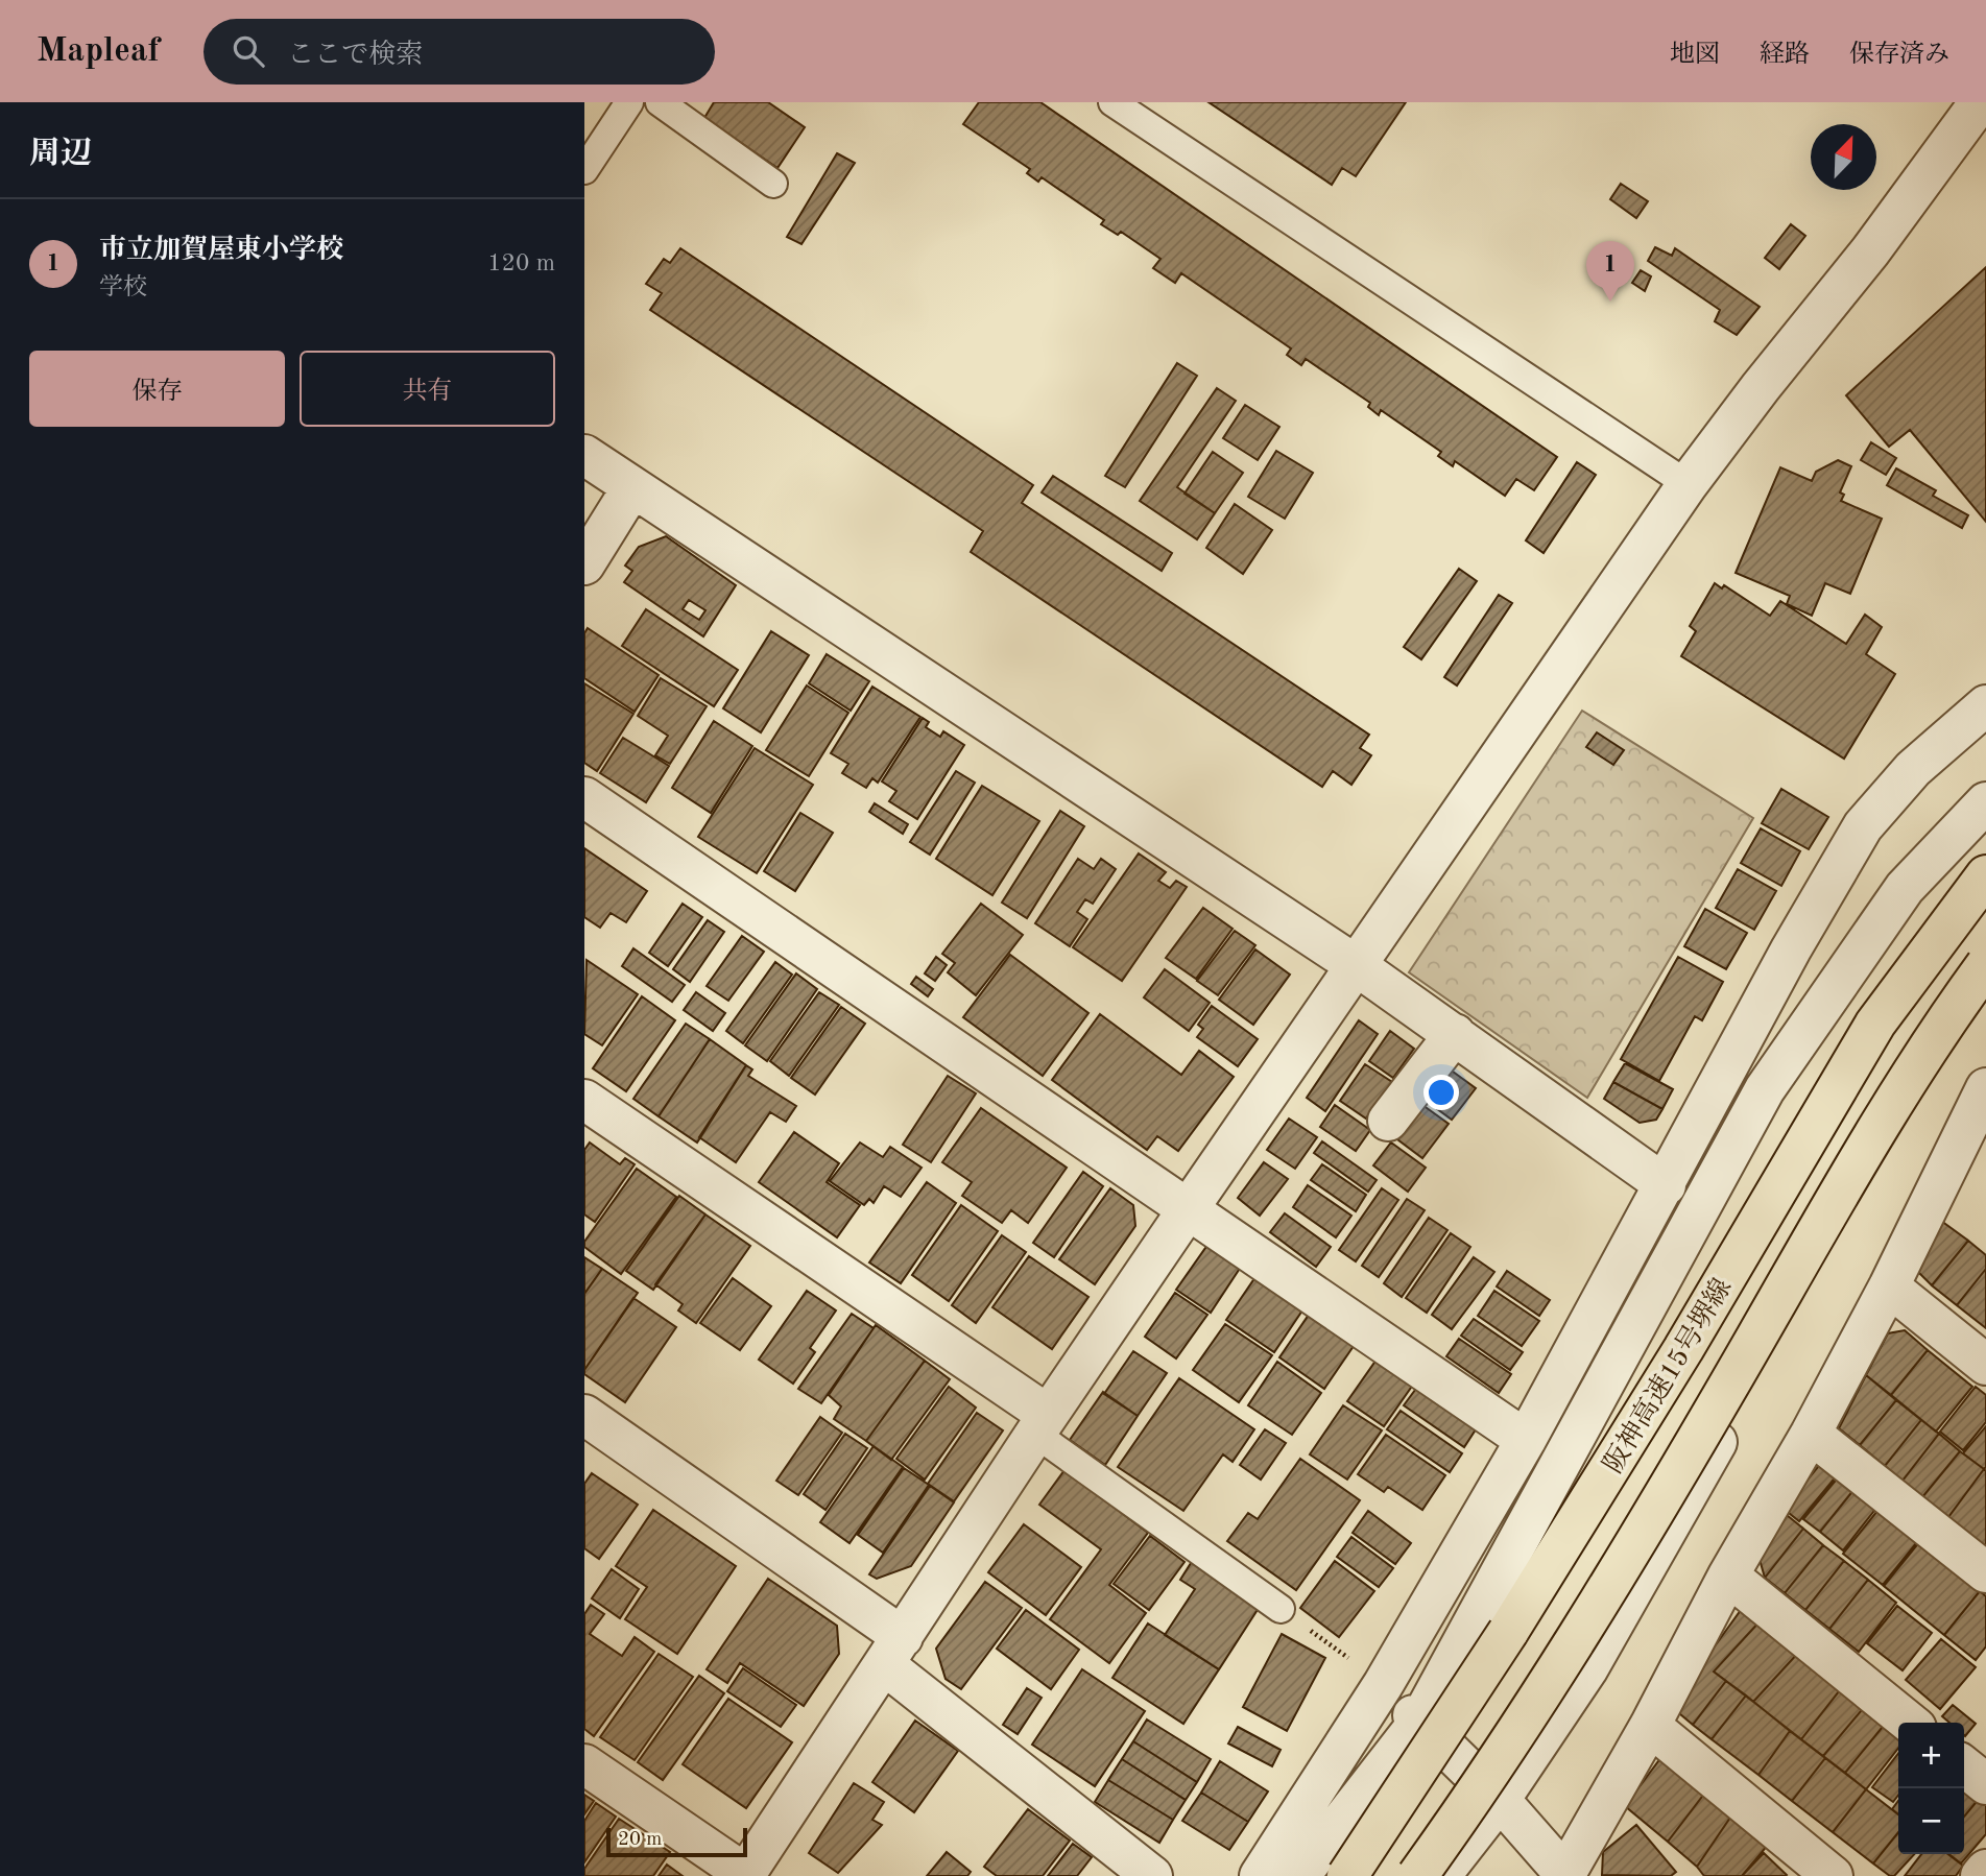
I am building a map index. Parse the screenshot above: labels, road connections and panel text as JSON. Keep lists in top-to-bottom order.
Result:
{
  "streets": {
    "highway": ["阪神高速15号堺線"]
  },
  "scale_bar": "20 m",
  "north": "top right",
  "page": {
    "header": "Mapleaf",
    "search": "ここで検索",
    "nav": ["地図", "経路", "保存済み"],
    "heading": "周辺",
    "list": [
      {
        "mark": "1",
        "name": "市立加賀屋東小学校",
        "note": "学校",
        "value": "120 m"
      }
    ],
    "pins": "1",
    "buttons": ["保存", "共有"],
    "map_buttons": ["+", "−"],
    "scale": "20 m"
  }
}
